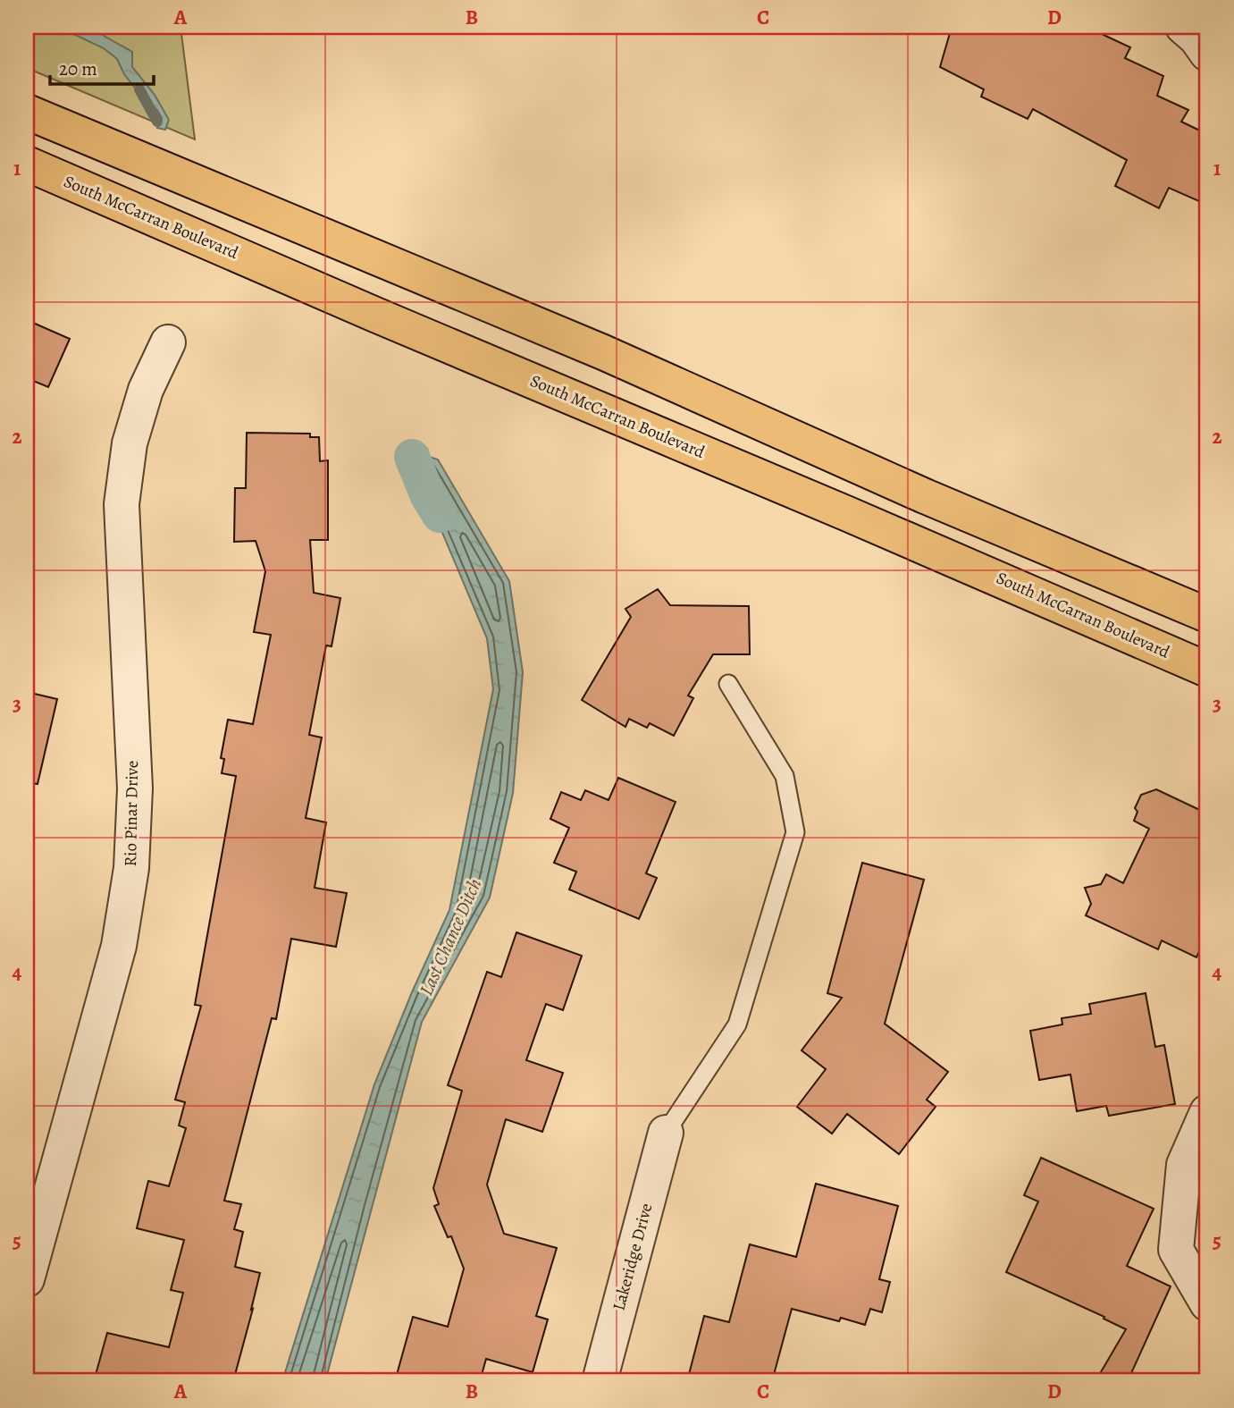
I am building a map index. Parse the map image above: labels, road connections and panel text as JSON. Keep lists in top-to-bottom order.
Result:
{
  "streets": {
    "main road": ["South McCarran Boulevard"],
    "street": ["Rio Pinar Drive", "Lakeridge Drive"]
  },
  "water": ["Last Chance Ditch"],
  "scale_bar": "20 m",
  "grid": {
    "columns": [
      "A",
      "B",
      "C",
      "D"
    ],
    "rows": [
      "1",
      "2",
      "3",
      "4",
      "5"
    ]
  }
}
